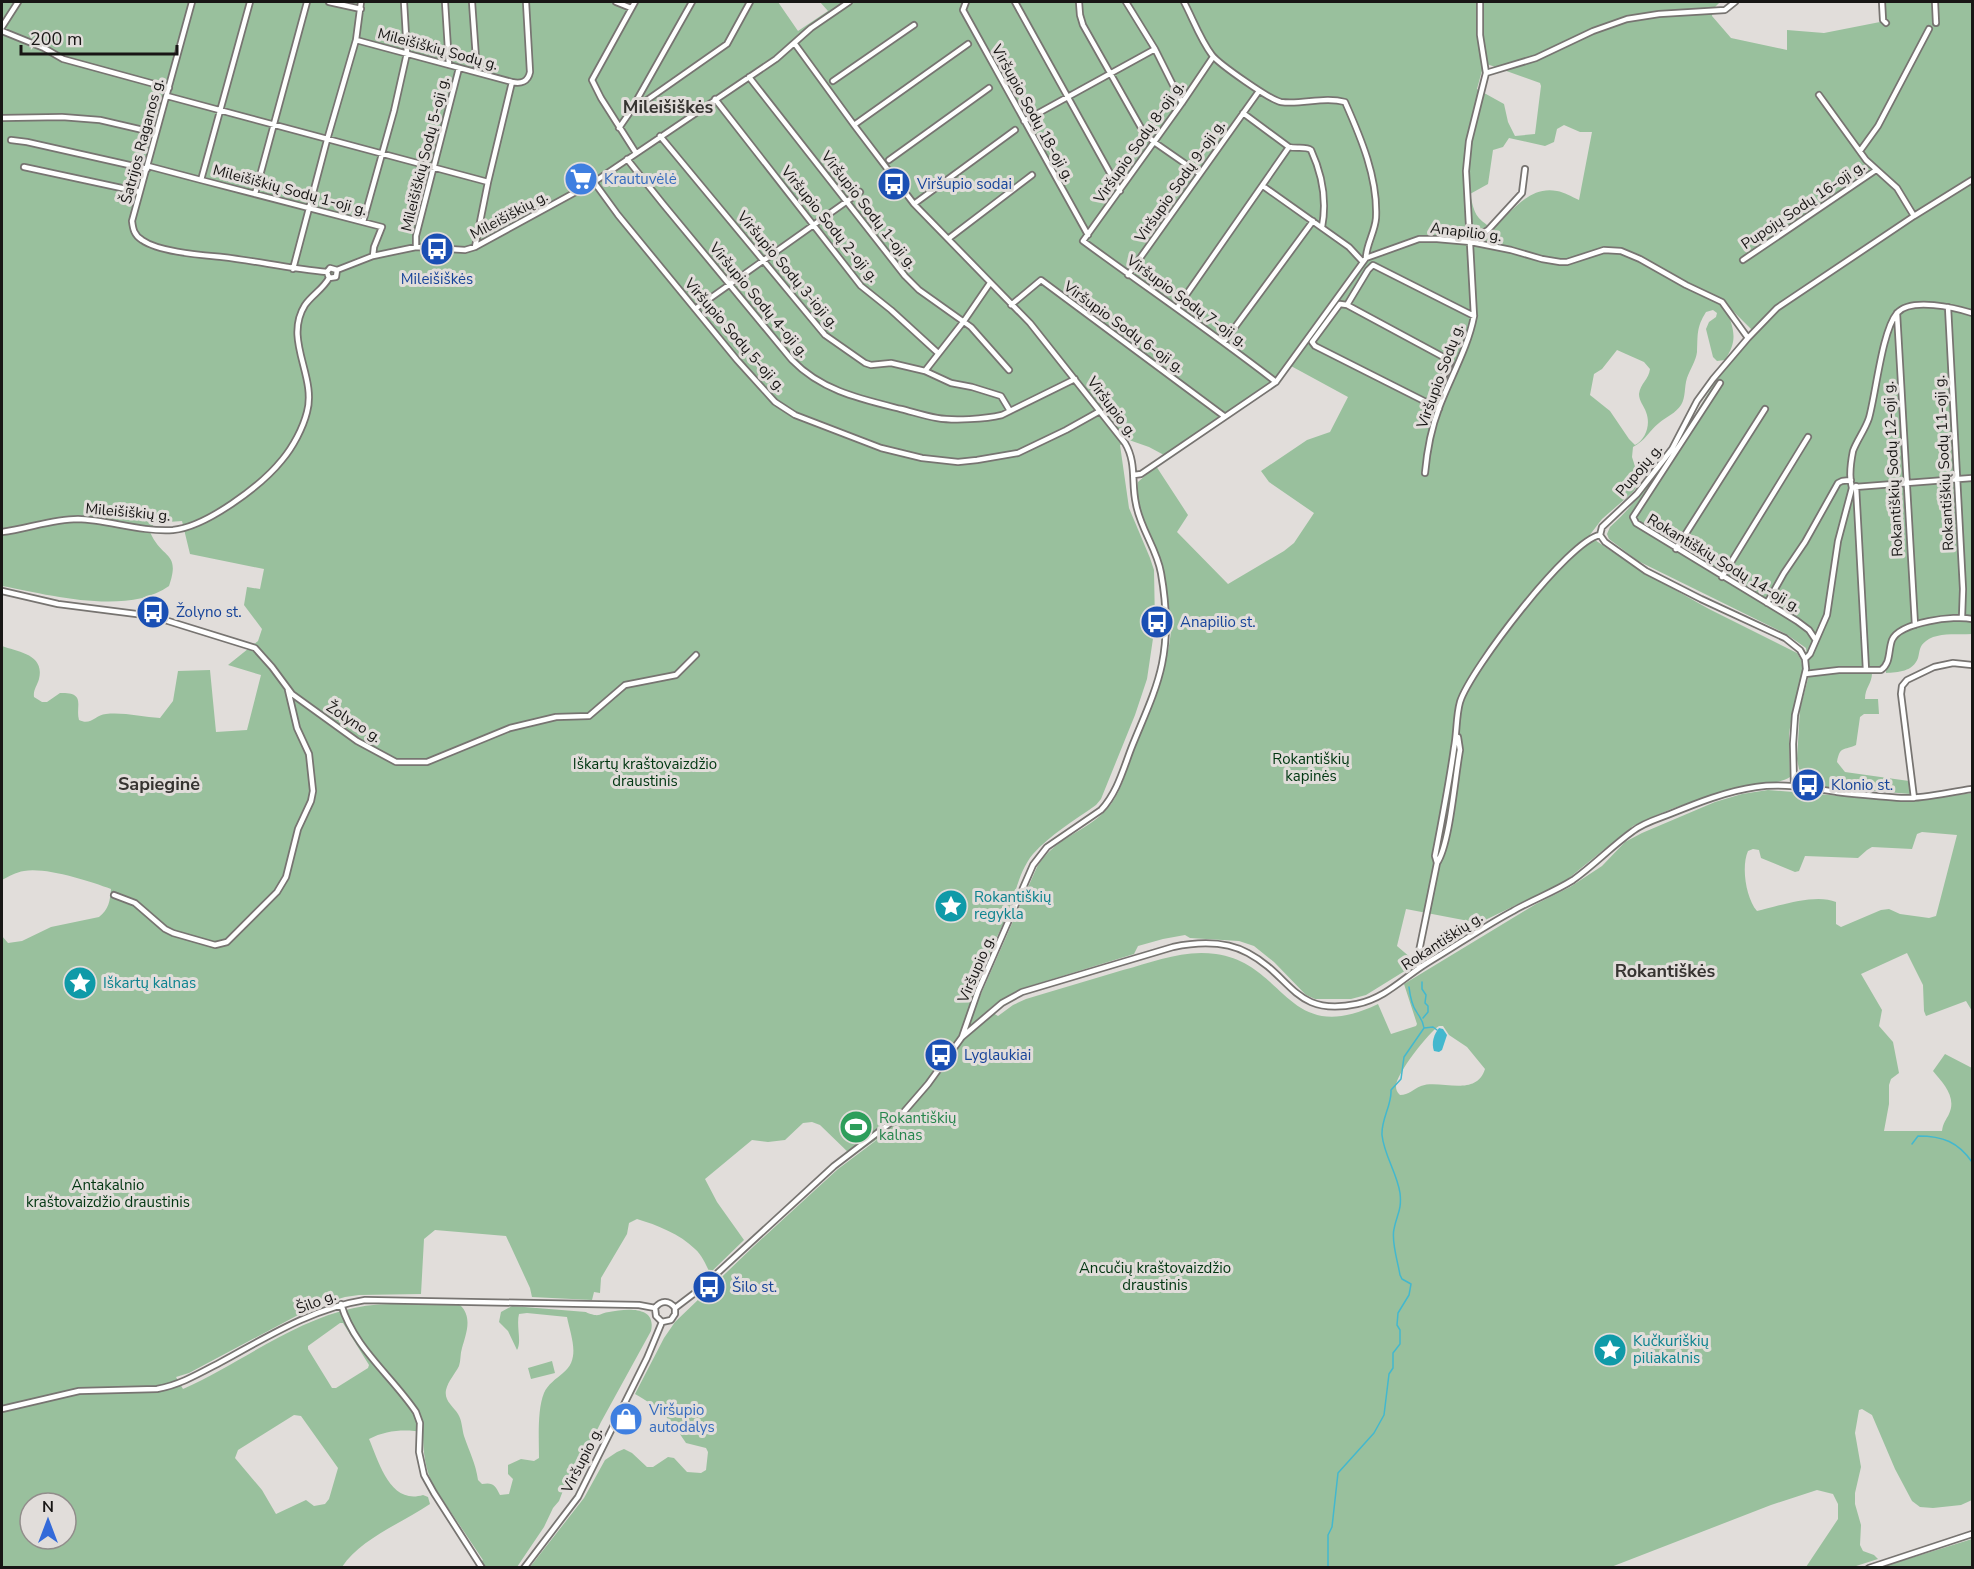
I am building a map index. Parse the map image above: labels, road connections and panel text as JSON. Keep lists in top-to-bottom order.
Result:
{
  "streets": {
    "street": [
      "Mileišiškių Sodų g.",
      "Viršupio Sodų 18-oji g.",
      "Šatrijos Raganos g.",
      "Viršupio Sodų 8-oji g.",
      "Mileišiškių Sodų 5-oji g.",
      "Viršupio Sodų 9-oji g.",
      "Mileišiškių Sodų 1-oji g.",
      "Pupojų Sodų 16-oji g.",
      "Viršupio Sodų 1-oji g.",
      "Mileišiškių g.",
      "Viršupio Sodų 2-oji g.",
      "Anapilio g.",
      "Viršupio Sodų 3-ioji g.",
      "Viršupio Sodų 4-oji g.",
      "Viršupio Sodų 7-oji g.",
      "Viršupio Sodų 6-oji g.",
      "Viršupio Sodų 5-oji g.",
      "Viršupio Sodų g.",
      "Viršupio g.",
      "Rokantiškių Sodų 11-oji g.",
      "Rokantiškių Sodų 12-oji g.",
      "Pupojų g.",
      "Rokantiškių Sodų 14-oji g.",
      "Žolyno g.",
      "Rokantiškių g.",
      "Šilo g."
    ]
  },
  "crossings": [
    ["Mileišiškių Sodų g.", "Šatrijos Raganos g."],
    ["Mileišiškių Sodų g.", "Mileišiškių Sodų 5-oji g."],
    ["Mileišiškių Sodų g.", "Mileišiškių Sodų 1-oji g."],
    ["Viršupio Sodų 18-oji g.", "Viršupio Sodų 8-oji g."],
    ["Šatrijos Raganos g.", "Mileišiškių g."],
    ["Viršupio Sodų 8-oji g.", "Viršupio Sodų 7-oji g."],
    ["Mileišiškių Sodų 5-oji g.", "Mileišiškių g."],
    ["Viršupio Sodų 9-oji g.", "Viršupio Sodų 7-oji g."],
    ["Mileišiškių Sodų 1-oji g.", "Mileišiškių g."],
    ["Viršupio Sodų 1-oji g.", "Mileišiškių g."],
    ["Mileišiškių g.", "Viršupio Sodų 2-oji g."],
    ["Mileišiškių g.", "Viršupio Sodų 3-ioji g."],
    ["Mileišiškių g.", "Viršupio Sodų 4-oji g."],
    ["Mileišiškių g.", "Viršupio Sodų 5-oji g."],
    ["Mileišiškių g.", "Viršupio g."],
    ["Anapilio g.", "Viršupio Sodų g."],
    ["Anapilio g.", "Pupojų g."],
    ["Viršupio Sodų 3-ioji g.", "Viršupio Sodų 4-oji g."],
    ["Viršupio Sodų 4-oji g.", "Viršupio g."],
    ["Viršupio Sodų 6-oji g.", "Viršupio g."],
    ["Viršupio Sodų 5-oji g.", "Viršupio g."],
    ["Viršupio g.", "Rokantiškių g."],
    ["Viršupio g.", "Šilo g."],
    ["Pupojų g.", "Rokantiškių g."]
  ],
  "districts": ["Mileišiškės", "Sapieginė", "Rokantiškės"],
  "parks": [
    "Rokantiškių kapinės",
    "Iškartų kraštovaizdžio draustinis",
    "Antakalnio kraštovaizdžio draustinis",
    "Ancučių kraštovaizdžio draustinis"
  ],
  "places": {
    "supermarket": ["Krautuvėlė"],
    "bus stop": [
      "Viršupio sodai",
      "Mileišiškės",
      "Žolyno st.",
      "Anapilio st.",
      "Klonio st.",
      "Lyglaukiai",
      "Šilo st."
    ],
    "place": ["Rokantiškių regykla", "Iškartų kalnas", "Kučkuriškių piliakalnis"],
    "sports": ["Rokantiškių kalnas"],
    "shop": ["Viršupio autodalys"]
  },
  "scale_bar": "200 m",
  "north": "top"
}
